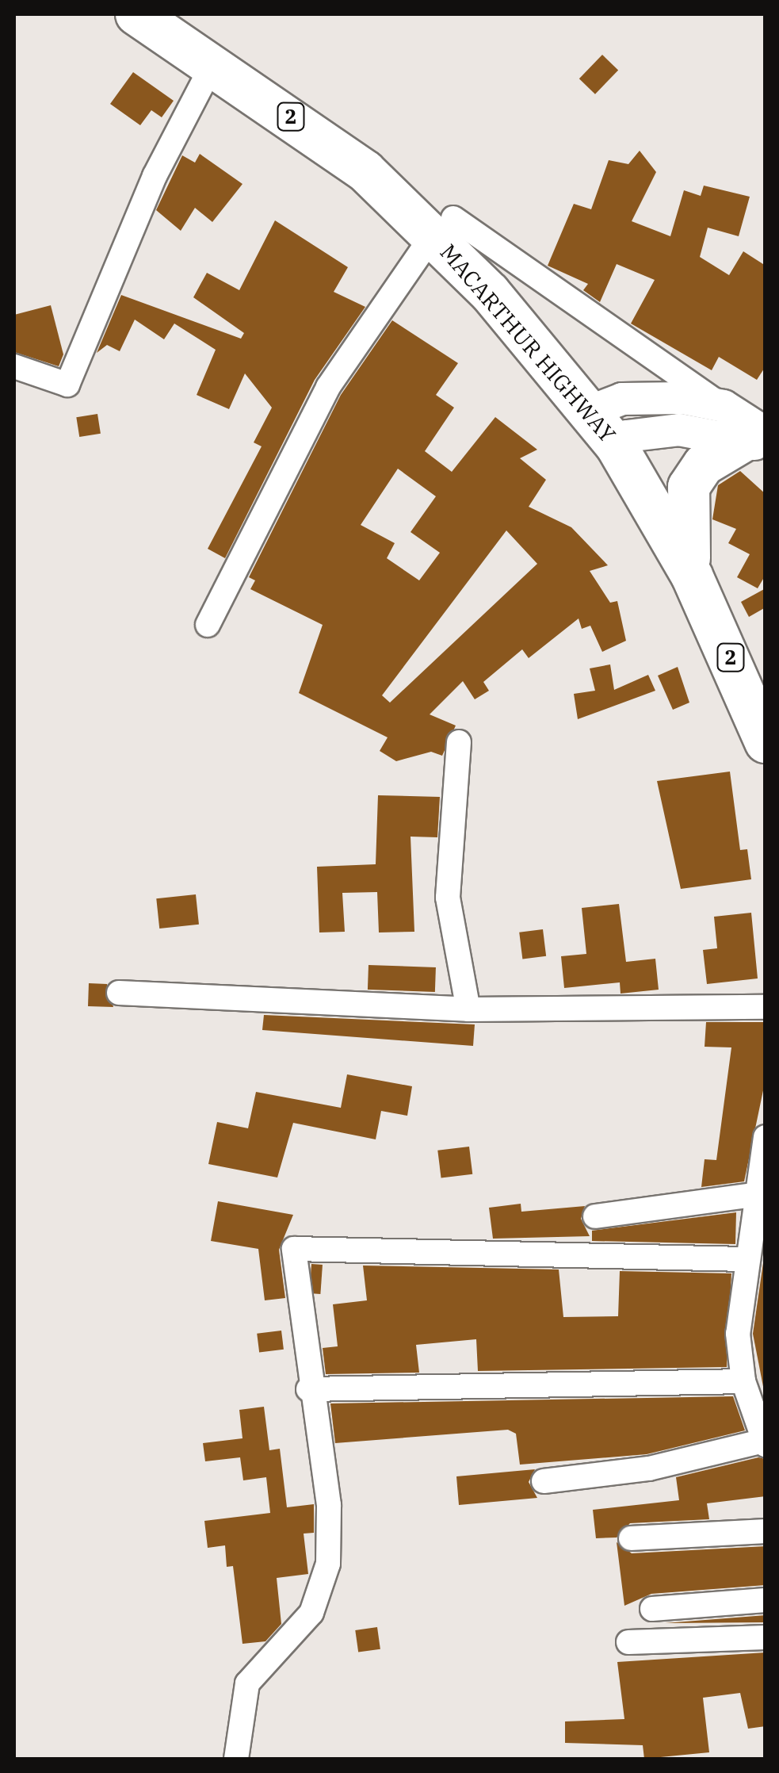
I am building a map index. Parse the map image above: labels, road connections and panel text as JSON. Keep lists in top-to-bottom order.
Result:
{
  "streets": {
    "highway": ["2", "MACARTHUR HIGHWAY"]
  }
}
